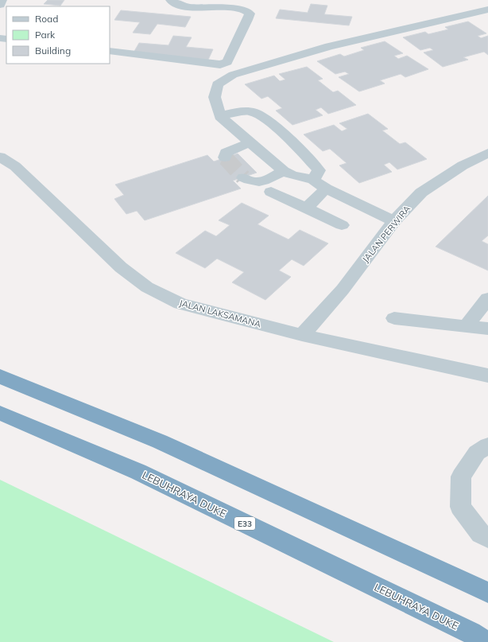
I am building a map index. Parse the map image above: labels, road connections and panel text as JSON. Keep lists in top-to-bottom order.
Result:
{
  "streets": {
    "highway": ["LEBUHRAYA DUKE", "E33"],
    "street": ["JALAN PERWIRA", "JALAN LAKSAMANA"]
  },
  "crossings": [
    ["JALAN PERWIRA", "JALAN LAKSAMANA"]
  ],
  "legend": ["Road", "Park", "Building"]
}
